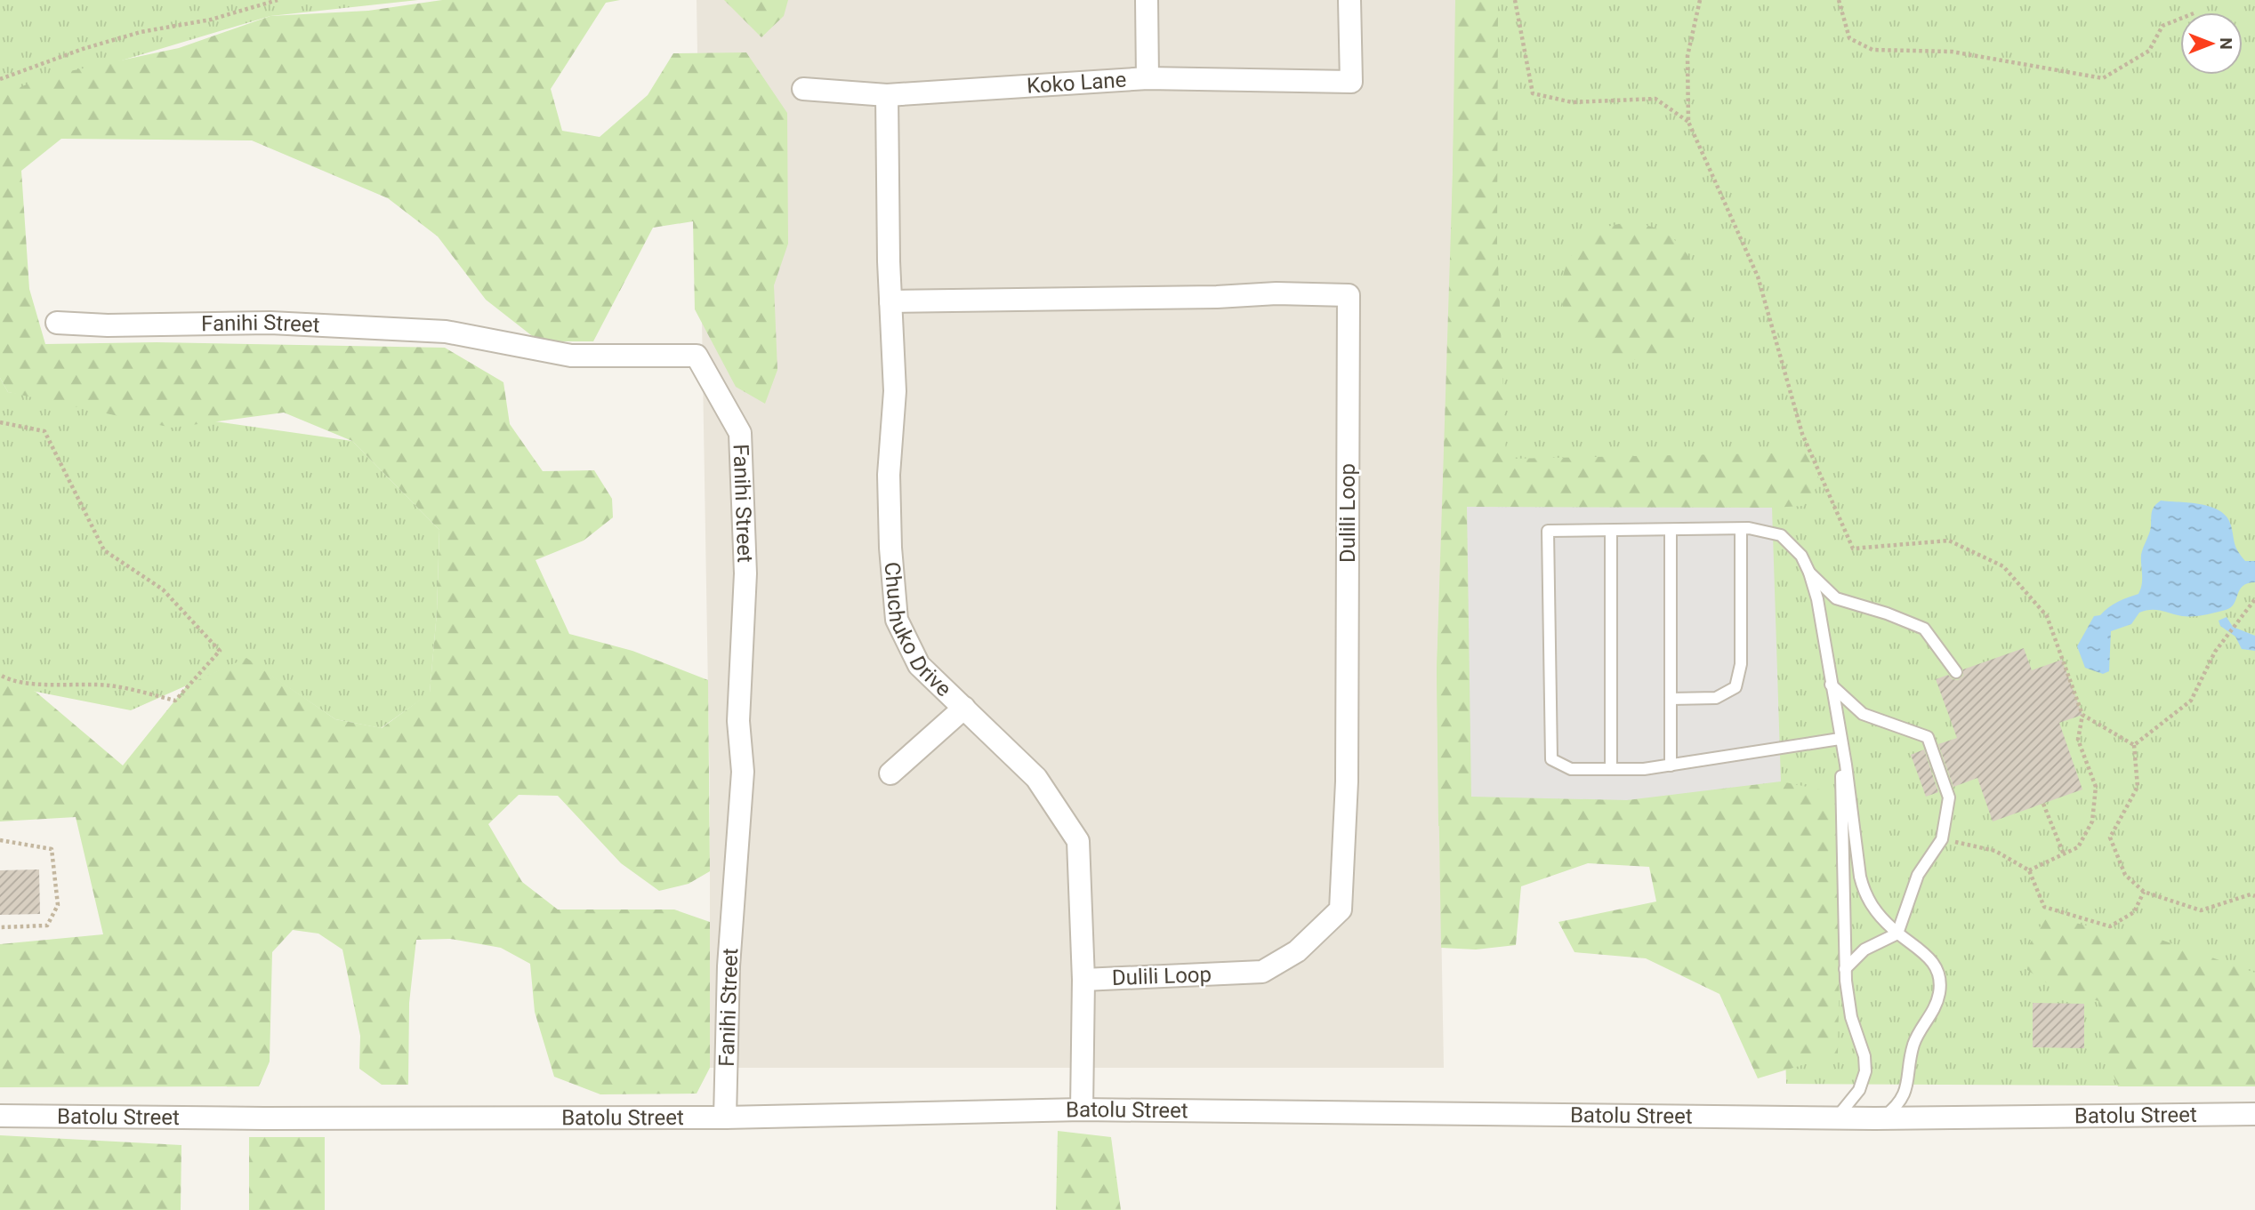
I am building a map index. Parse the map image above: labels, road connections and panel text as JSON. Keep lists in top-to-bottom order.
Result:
{
  "streets": {
    "street": [
      "Koko Lane",
      "Fanihi Street",
      "Dulili Loop",
      "Chuchuko Drive",
      "Batolu Street"
    ]
  },
  "crossings": [
    ["Koko Lane", "Chuchuko Drive"],
    ["Fanihi Street", "Batolu Street"],
    ["Dulili Loop", "Chuchuko Drive"],
    ["Chuchuko Drive", "Batolu Street"]
  ],
  "north": "right"
}
